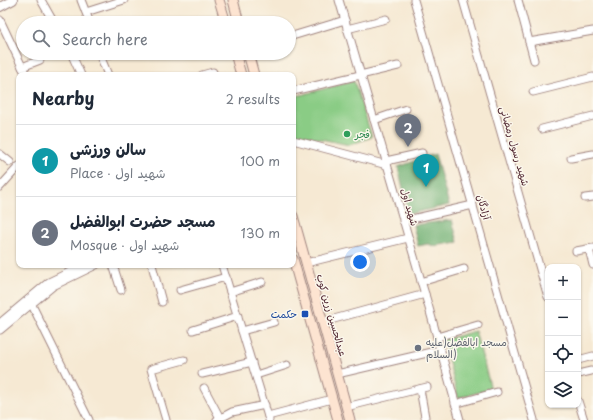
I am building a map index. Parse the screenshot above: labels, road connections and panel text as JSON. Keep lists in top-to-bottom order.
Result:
{
  "streets": {
    "main road": ["عبدالحسین زرین کوب"],
    "street": ["شهید رسول رمضانی", "شهید اول", "آزادگان"]
  },
  "places": {
    "other": ["فجر", "مسجد ابالفضل(علیه السلام)"],
    "transit": ["حکمت"]
  },
  "page": {
    "search": "Search here",
    "heading": ["Nearby", "2 results"],
    "pins": ["2", "1"],
    "list": [
      {
        "mark": "1",
        "name": "سالن ورزشی",
        "note": "Place · شهید اول",
        "value": "100 m"
      },
      {
        "mark": "2",
        "name": "مسجد حضرت ابوالفضل",
        "note": "Mosque · شهید اول",
        "value": "130 m"
      }
    ],
    "map_buttons": ["+", "−"]
  }
}
